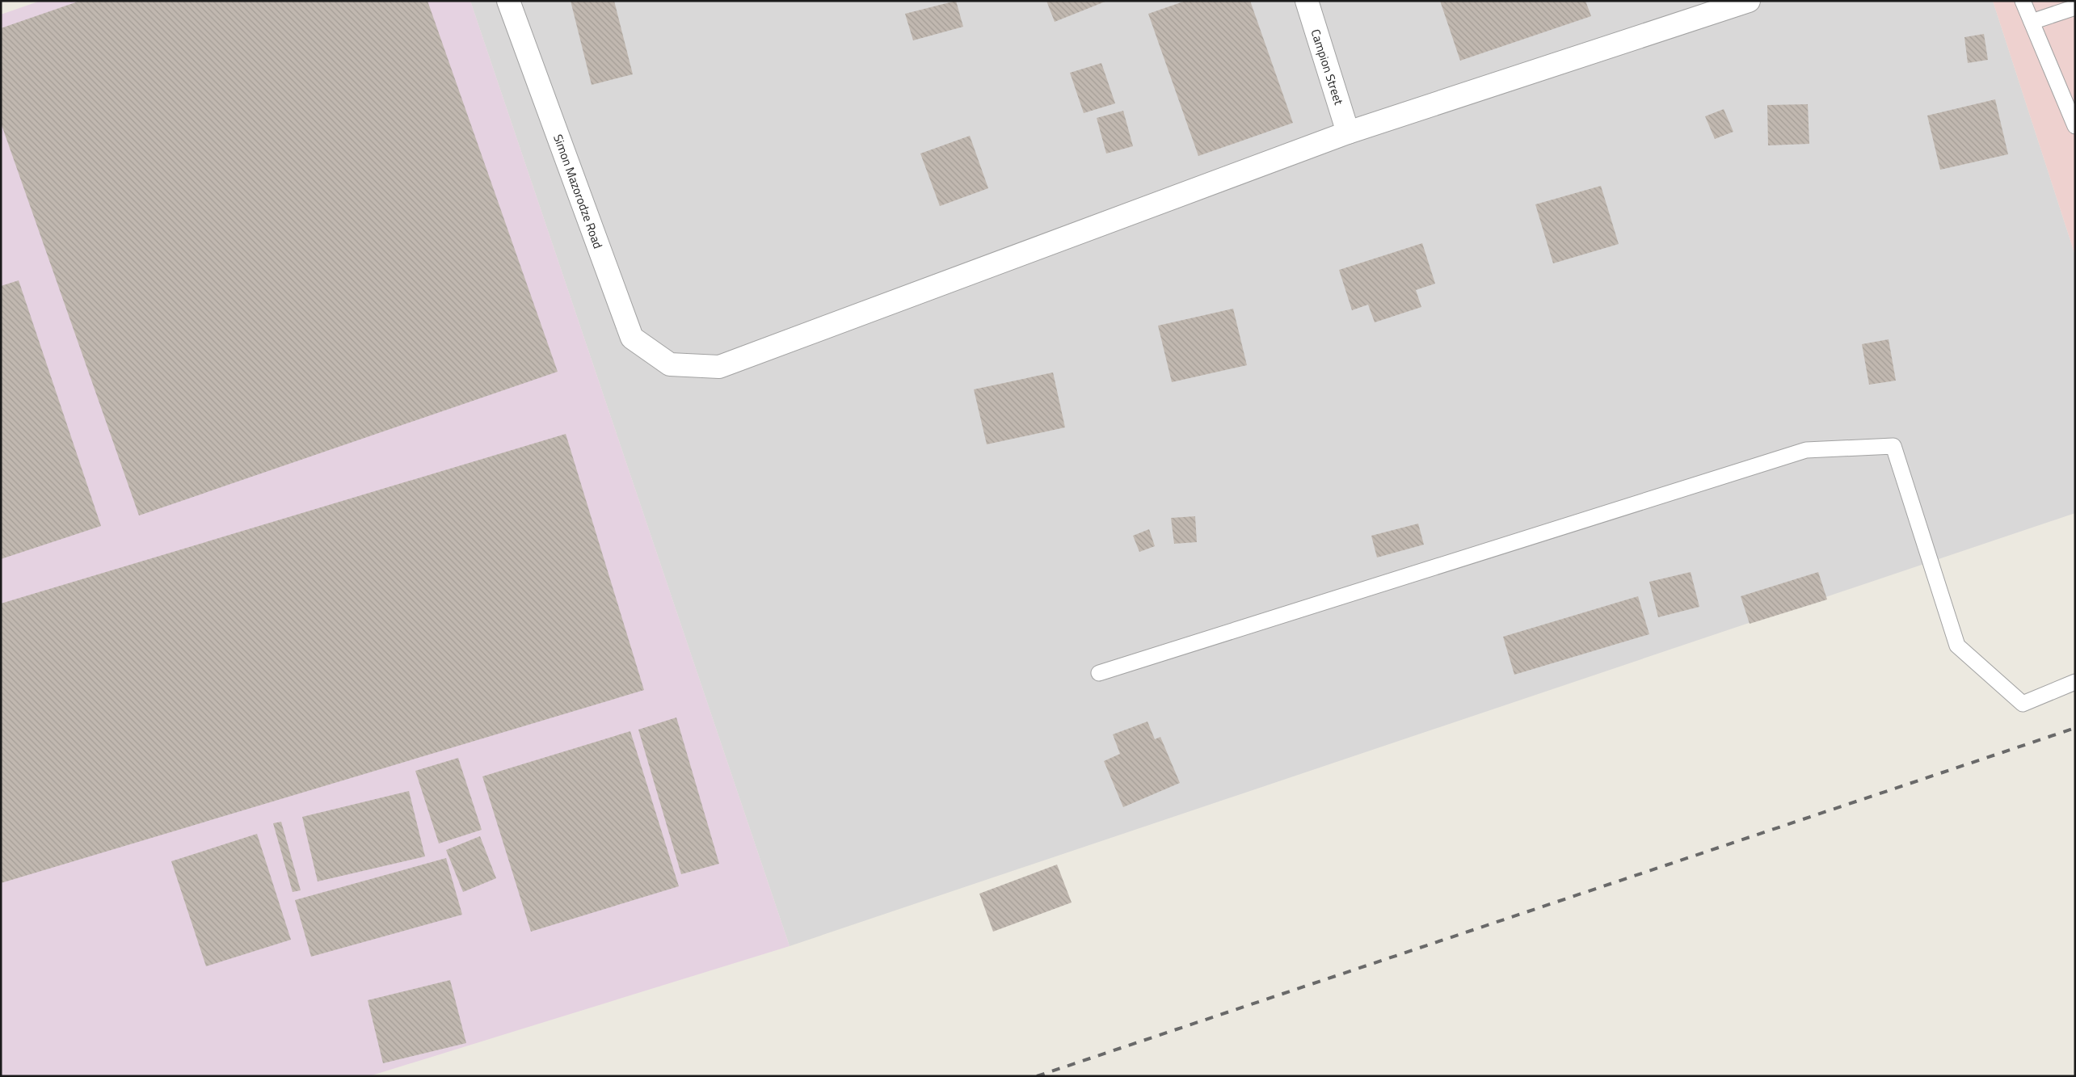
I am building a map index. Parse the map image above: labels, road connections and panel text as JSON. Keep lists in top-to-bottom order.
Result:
{
  "streets": {
    "street": ["Campion Street", "Simon Mazorodze Road"]
  },
  "crossings": [
    ["Campion Street", "Simon Mazorodze Road"]
  ]
}
